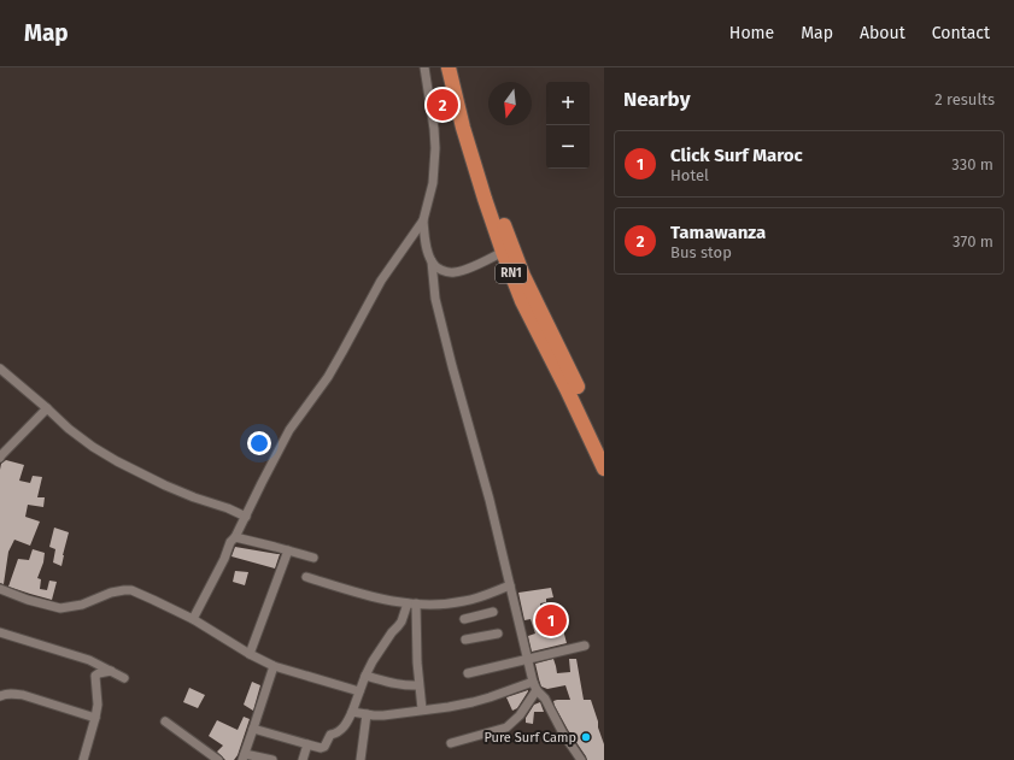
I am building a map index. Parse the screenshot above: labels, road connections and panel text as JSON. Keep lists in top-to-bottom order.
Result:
{
  "streets": {
    "highway": ["RN1"]
  },
  "places": ["Pure Surf Camp"],
  "north": "bottom",
  "page": {
    "header": "Map",
    "nav": [
      "Home",
      "Map",
      "About",
      "Contact"
    ],
    "heading": ["Nearby", "2 results"],
    "map_buttons": ["+", "−"],
    "pins": ["2", "1"],
    "list": [
      {
        "mark": "1",
        "name": "Click Surf Maroc",
        "note": "Hotel",
        "value": "330 m"
      },
      {
        "mark": "2",
        "name": "Tamawanza",
        "note": "Bus stop",
        "value": "370 m"
      }
    ]
  }
}
